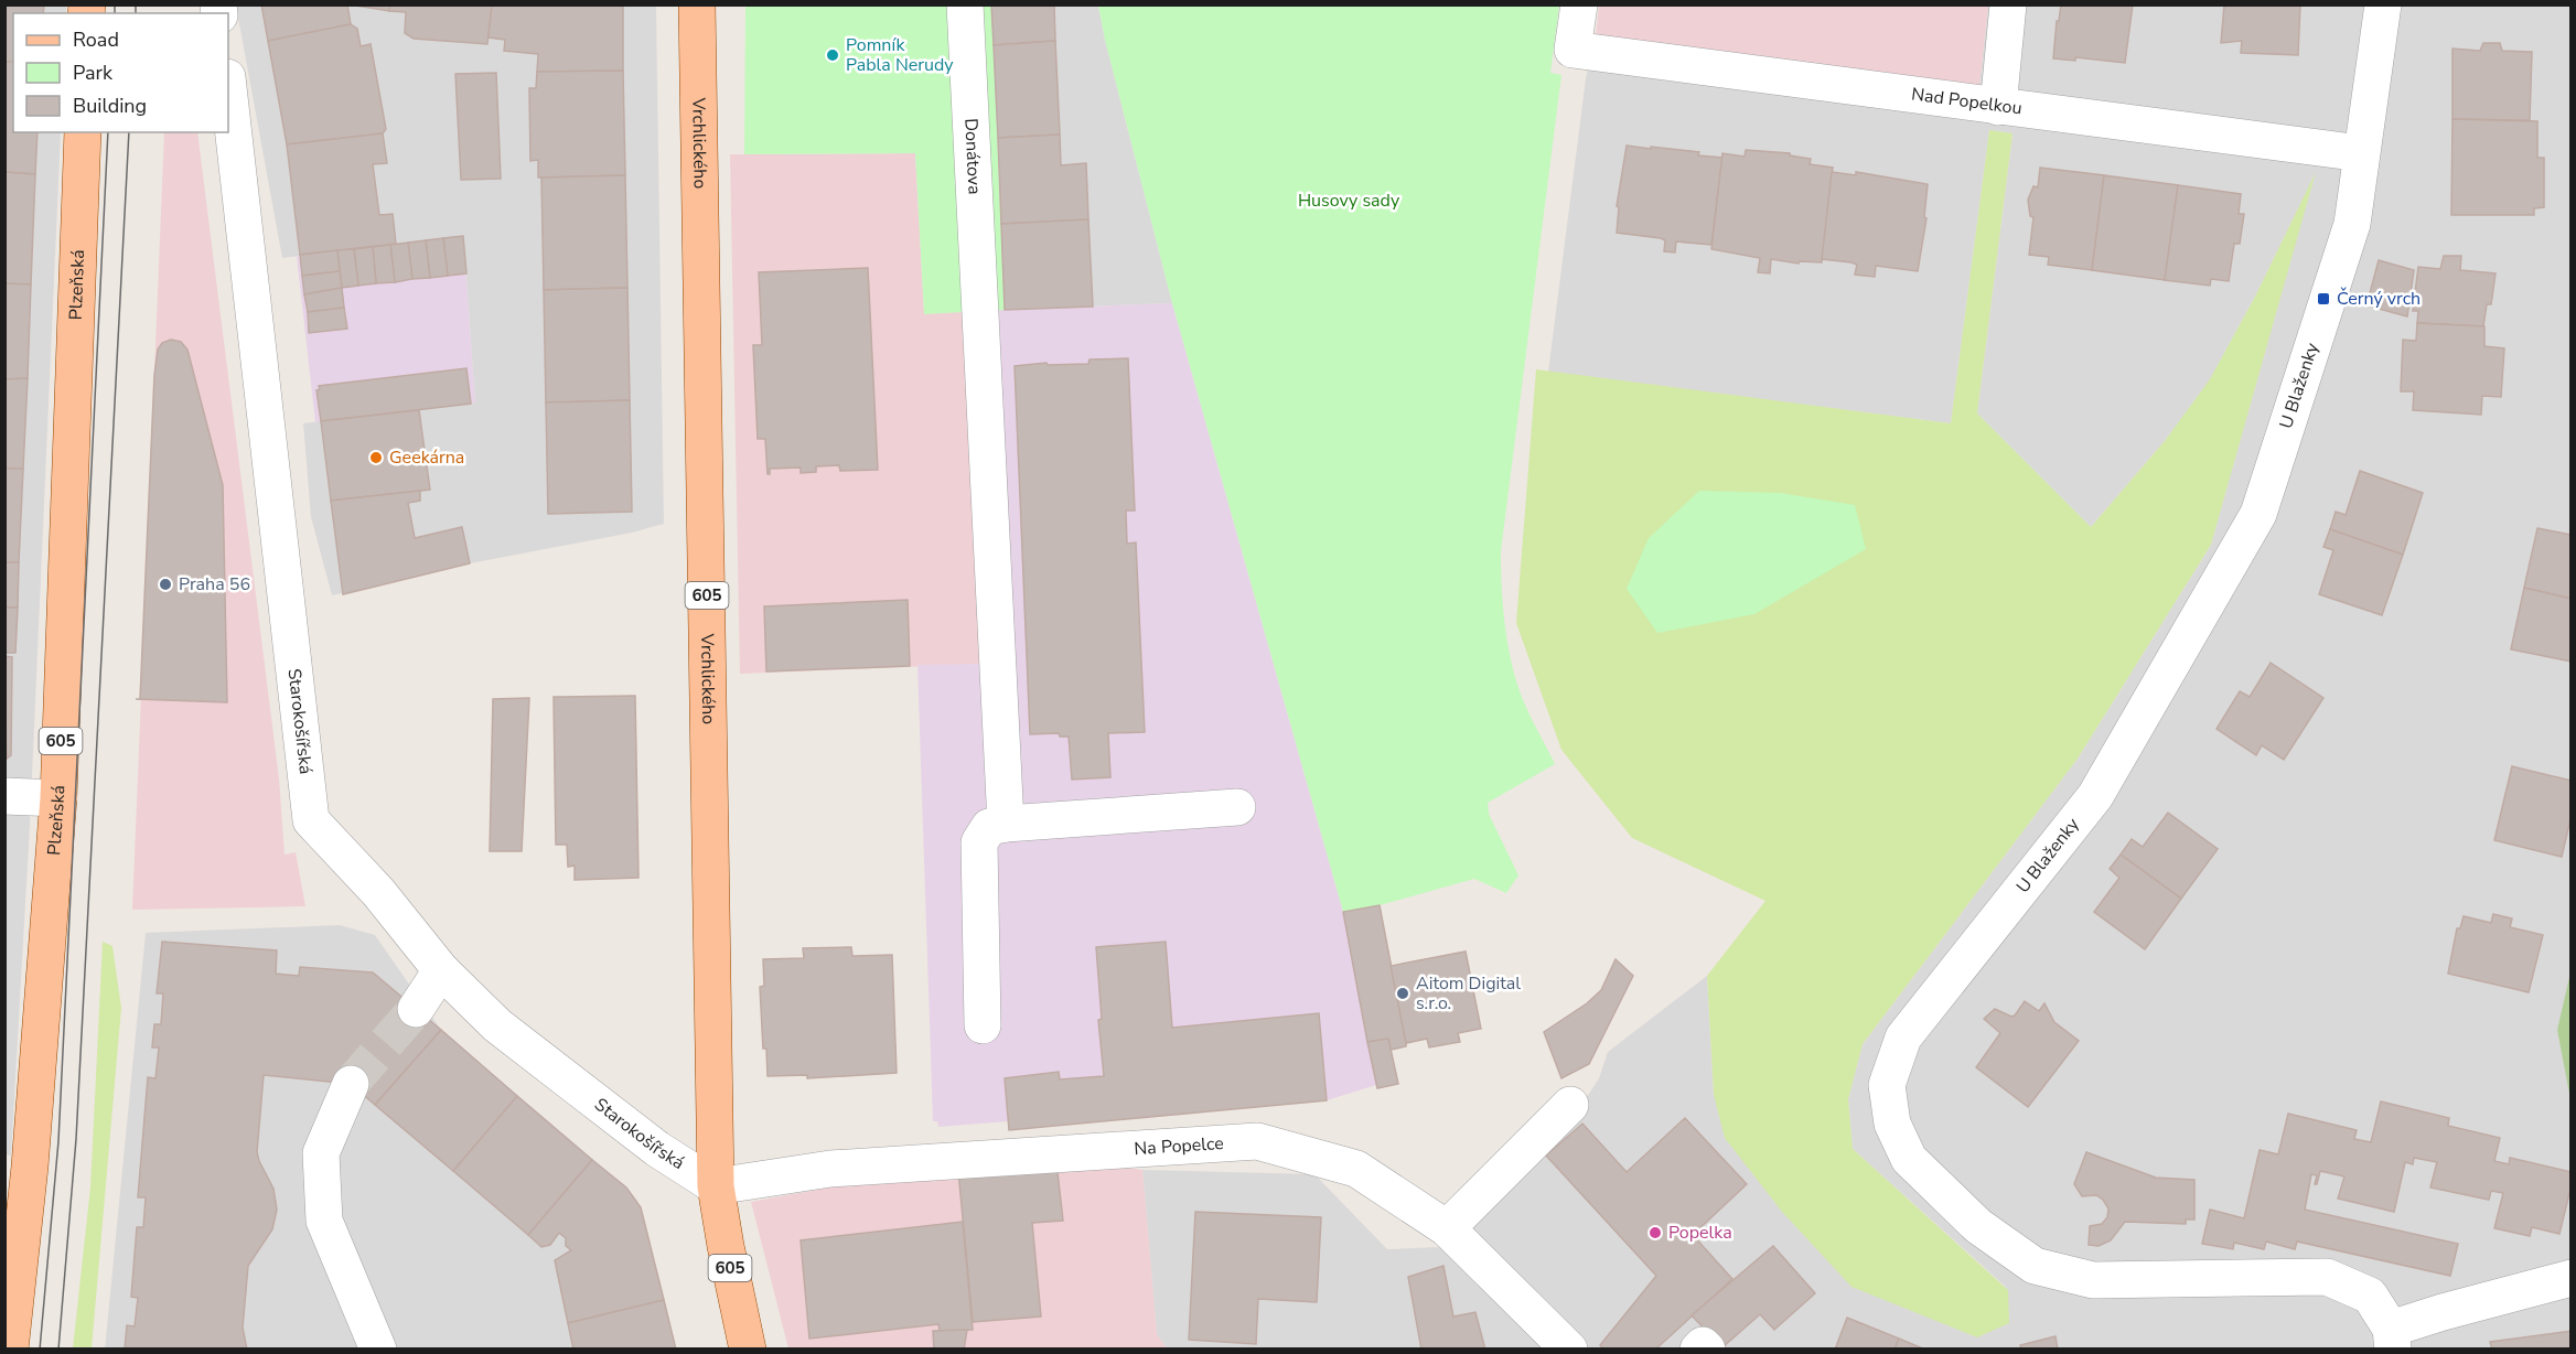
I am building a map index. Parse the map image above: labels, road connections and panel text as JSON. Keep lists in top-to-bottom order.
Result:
{
  "streets": {
    "main road": ["Vrchlického", "Plzeňská", "605"],
    "street": [
      "Nad Popelkou",
      "Donátova",
      "U Blaženky",
      "Starokošířská",
      "Na Popelce"
    ]
  },
  "crossings": [
    ["Nad Popelkou", "U Blaženky"],
    ["Vrchlického", "Starokošířská"],
    ["Vrchlického", "Na Popelce"],
    ["Starokošířská", "Na Popelce"]
  ],
  "parks": ["Husovy sady"],
  "places": {
    "other": [
      "Pomník Pabla Nerudy",
      "Geekárna",
      "Praha 56",
      "Aitom Digital s.r.o.",
      "Popelka"
    ],
    "transit": ["Černý vrch"]
  },
  "legend": ["Road", "Park", "Building"]
}
